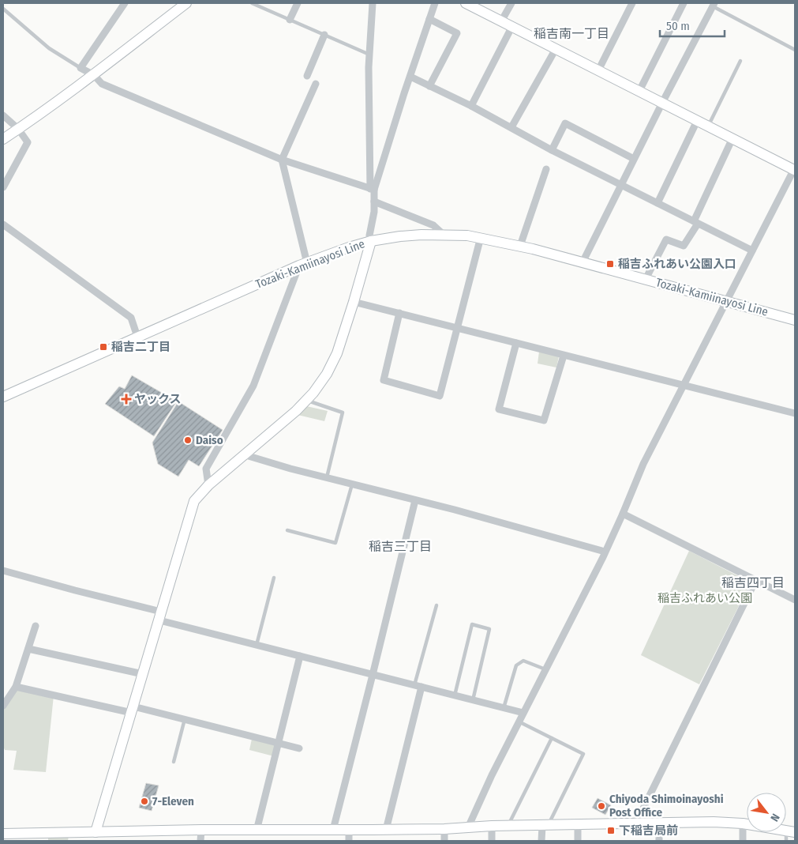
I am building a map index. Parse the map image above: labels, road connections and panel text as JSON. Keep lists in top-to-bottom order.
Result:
{
  "streets": {
    "street": ["Tozaki-Kamiinayosi Line"]
  },
  "districts": ["稲吉南一丁目", "稲吉三丁目", "稲吉四丁目"],
  "parks": ["稲吉ふれあい公園"],
  "places": {
    "transit": ["稲吉ふれあい公園入口", "稲吉二丁目", "下稲吉局前"],
    "health": ["ヤックス"],
    "other": ["Daiso", "7-Eleven", "Chiyoda Shimoinayoshi Post Office"]
  },
  "scale_bar": "50 m",
  "north": "bottom right"
}
